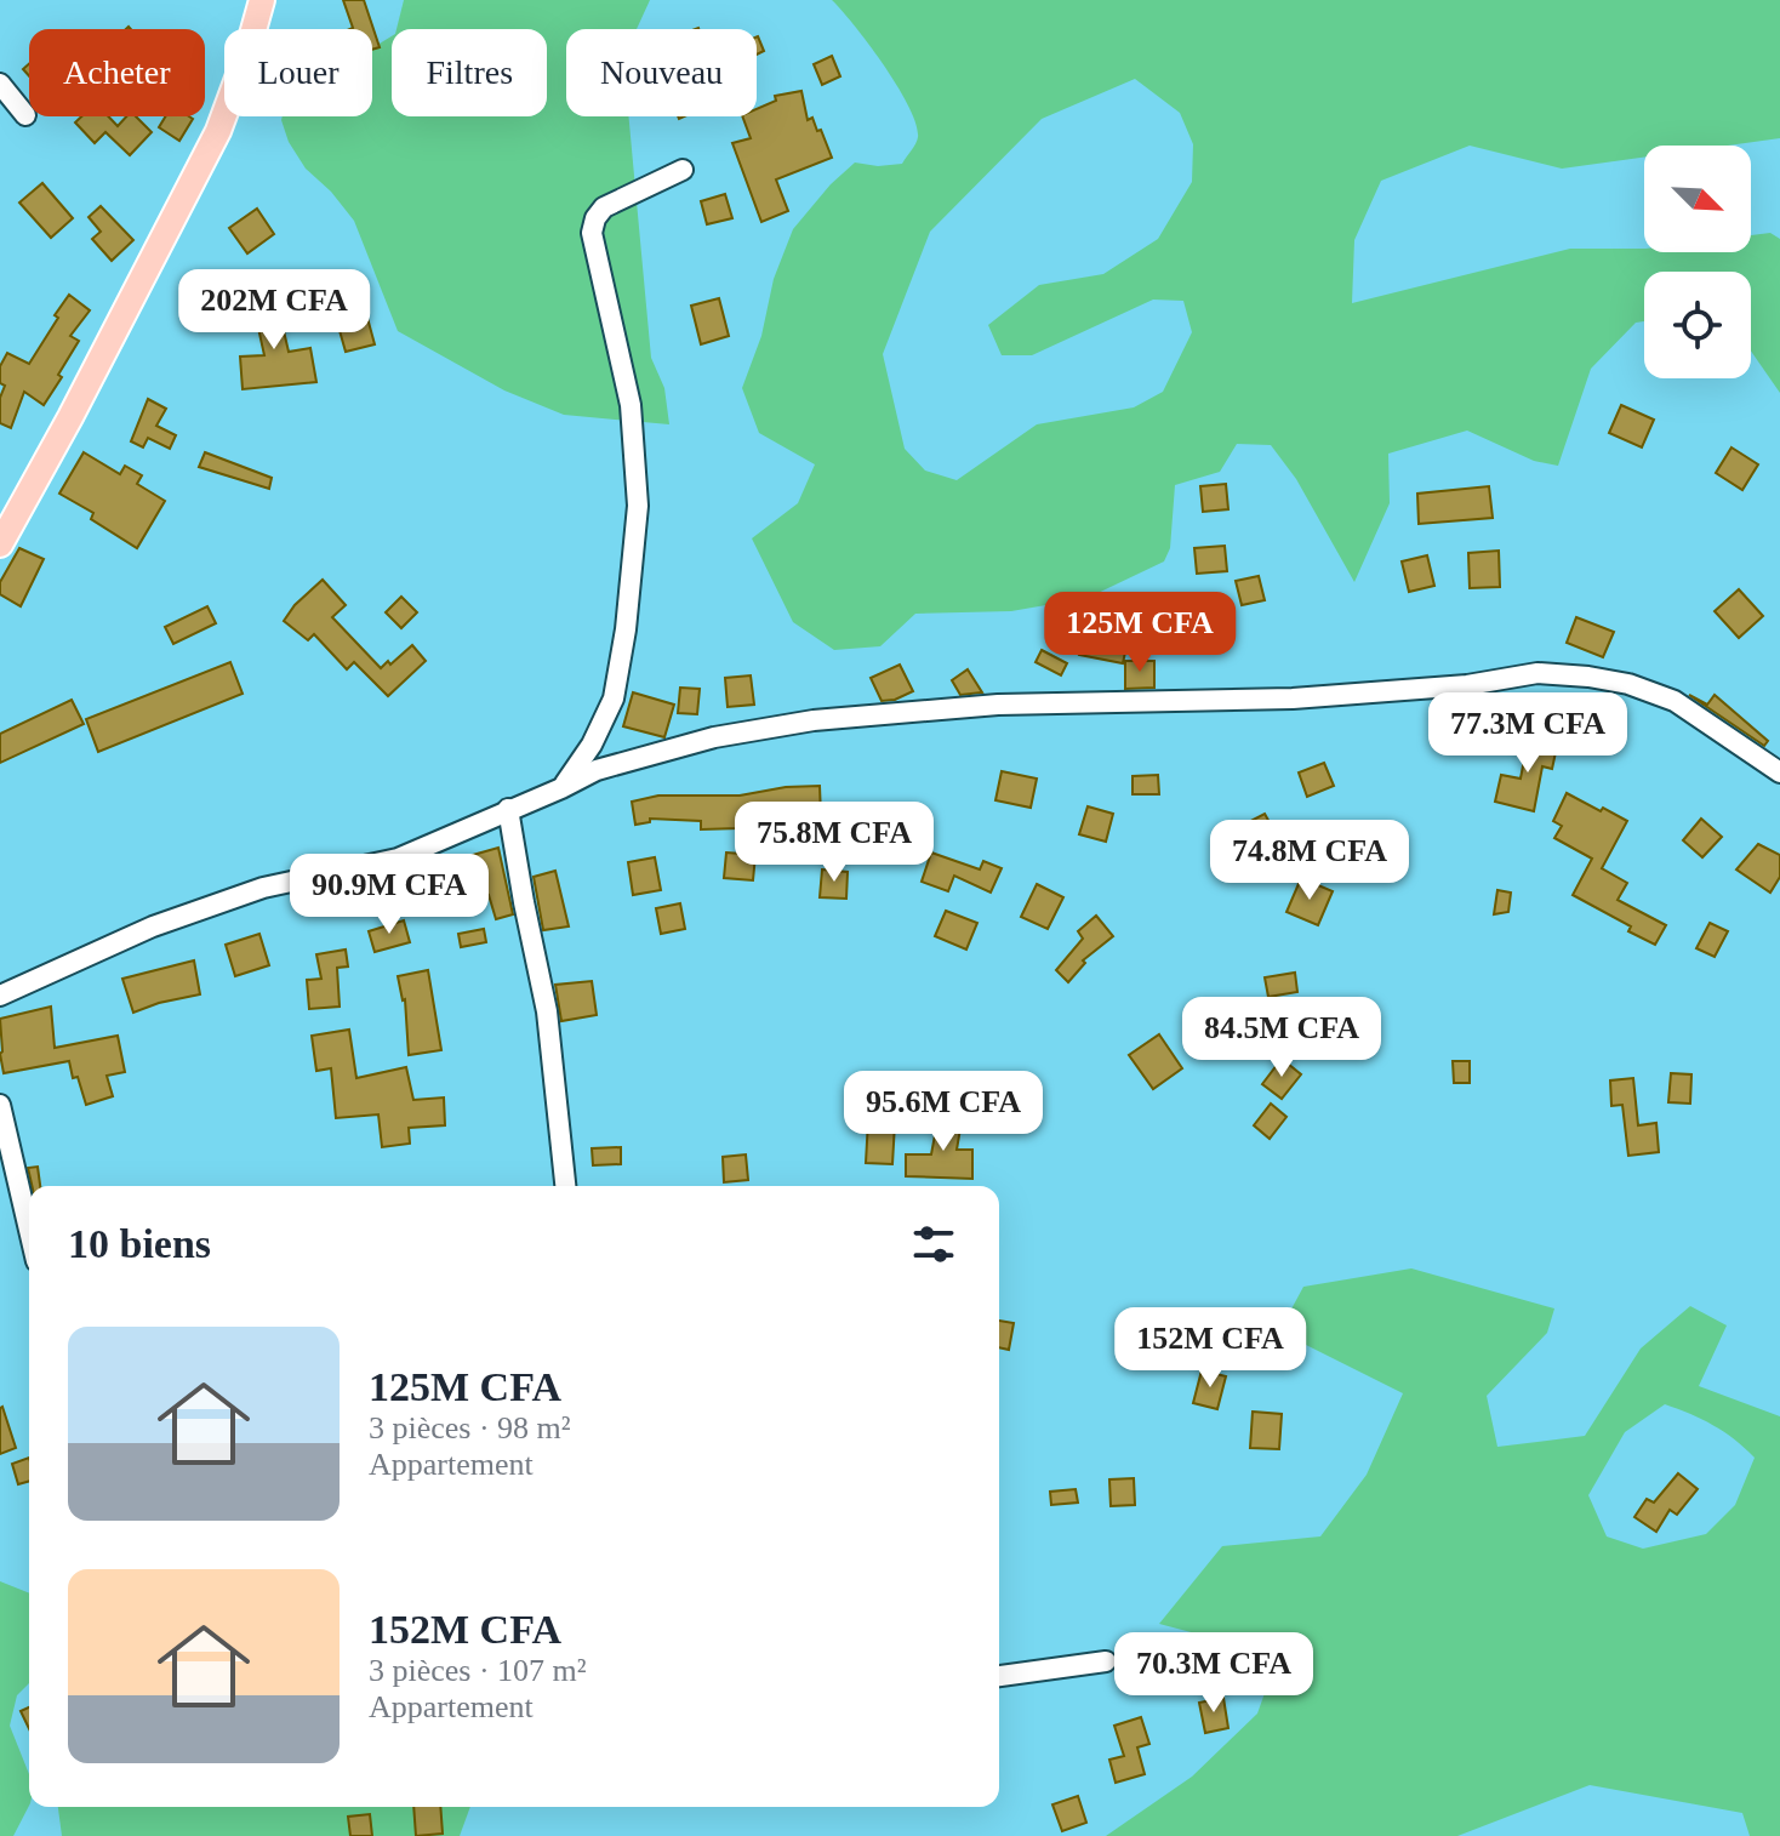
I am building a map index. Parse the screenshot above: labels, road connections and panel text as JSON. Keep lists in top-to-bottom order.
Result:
{
  "north": "bottom right",
  "page": {
    "chip": [
      "Acheter",
      "Louer",
      "Filtres",
      "Nouveau"
    ],
    "price": [
      "202M CFA",
      "125M CFA",
      "77.3M CFA",
      "75.8M CFA",
      "74.8M CFA",
      "90.9M CFA",
      "84.5M CFA",
      "95.6M CFA",
      "152M CFA",
      "70.3M CFA"
    ],
    "heading": "10 biens",
    "list": [
      {
        "name": "125M CFA",
        "note": "3 pièces · 98 m² · Appartement"
      },
      {
        "name": "152M CFA",
        "note": "3 pièces · 107 m² · Appartement"
      }
    ]
  }
}
